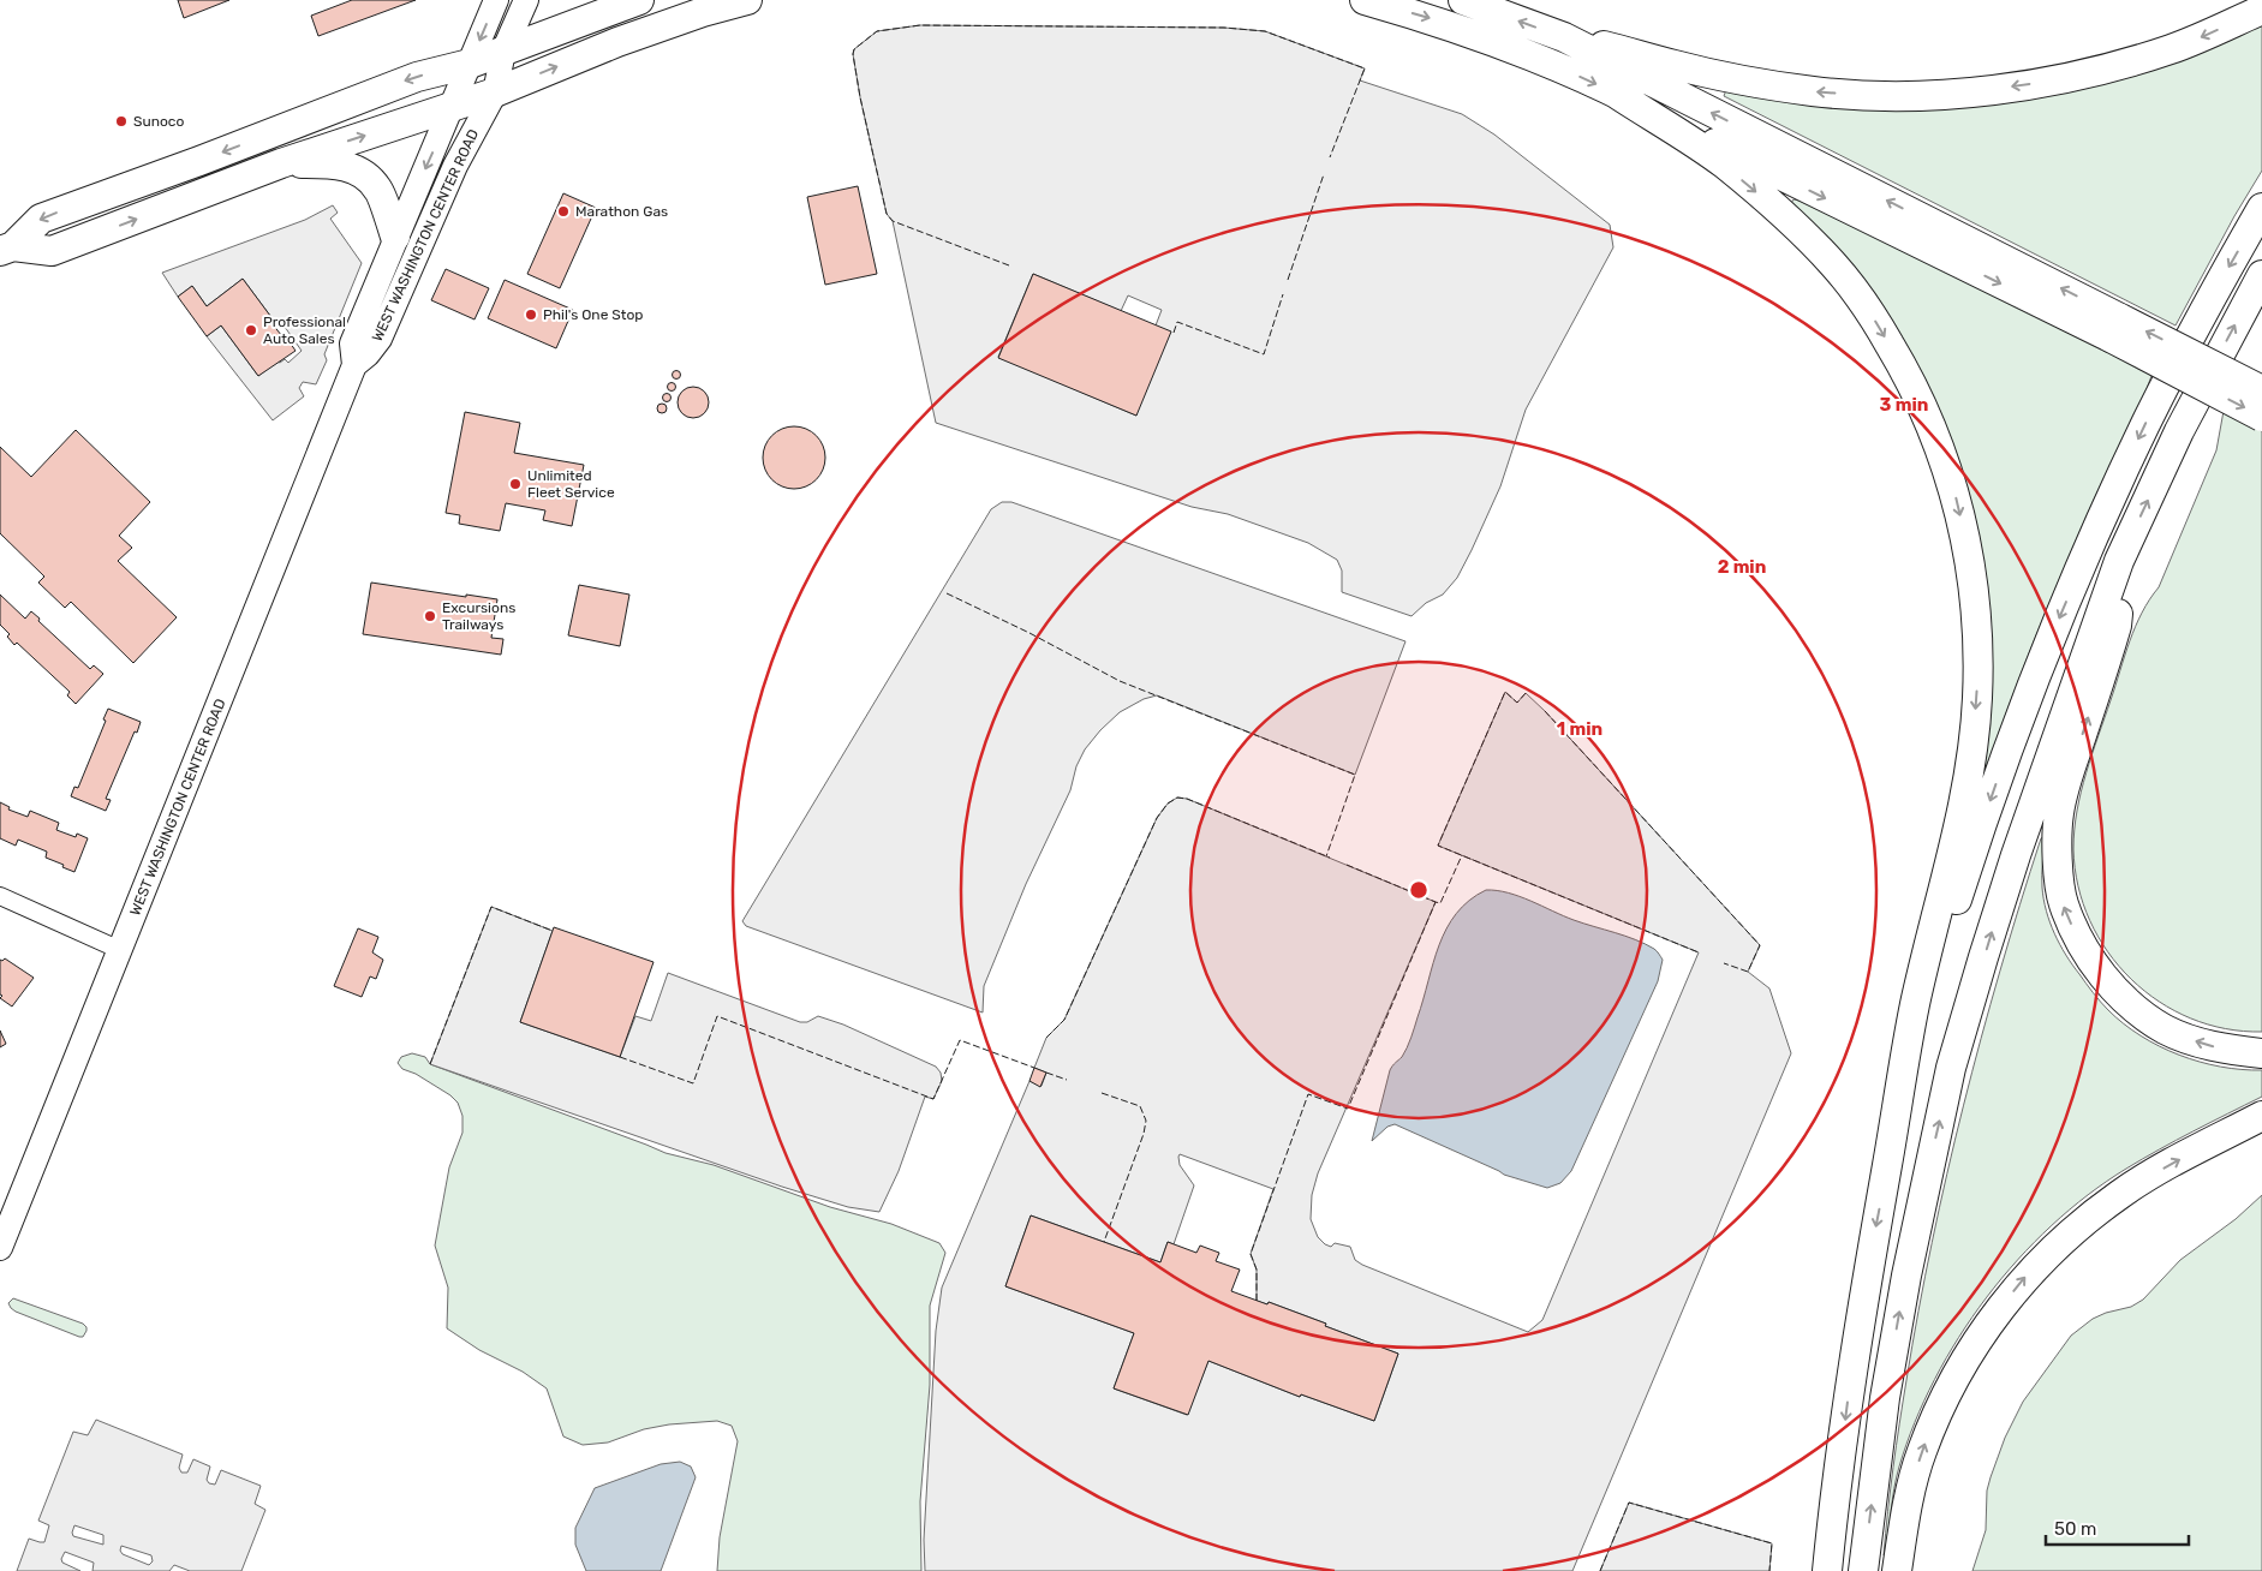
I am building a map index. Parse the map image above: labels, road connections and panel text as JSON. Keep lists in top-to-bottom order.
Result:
{
  "streets": {
    "main road": ["WEST WASHINGTON CENTER ROAD"]
  },
  "places": [
    "Sunoco",
    "Marathon Gas",
    "Phil's One Stop",
    "Professional Auto Sales",
    "Unlimited Fleet Service",
    "Excursions Trailways"
  ],
  "scale_bar": "50 m",
  "rings": ["3 min", "2 min", "1 min"]
}
